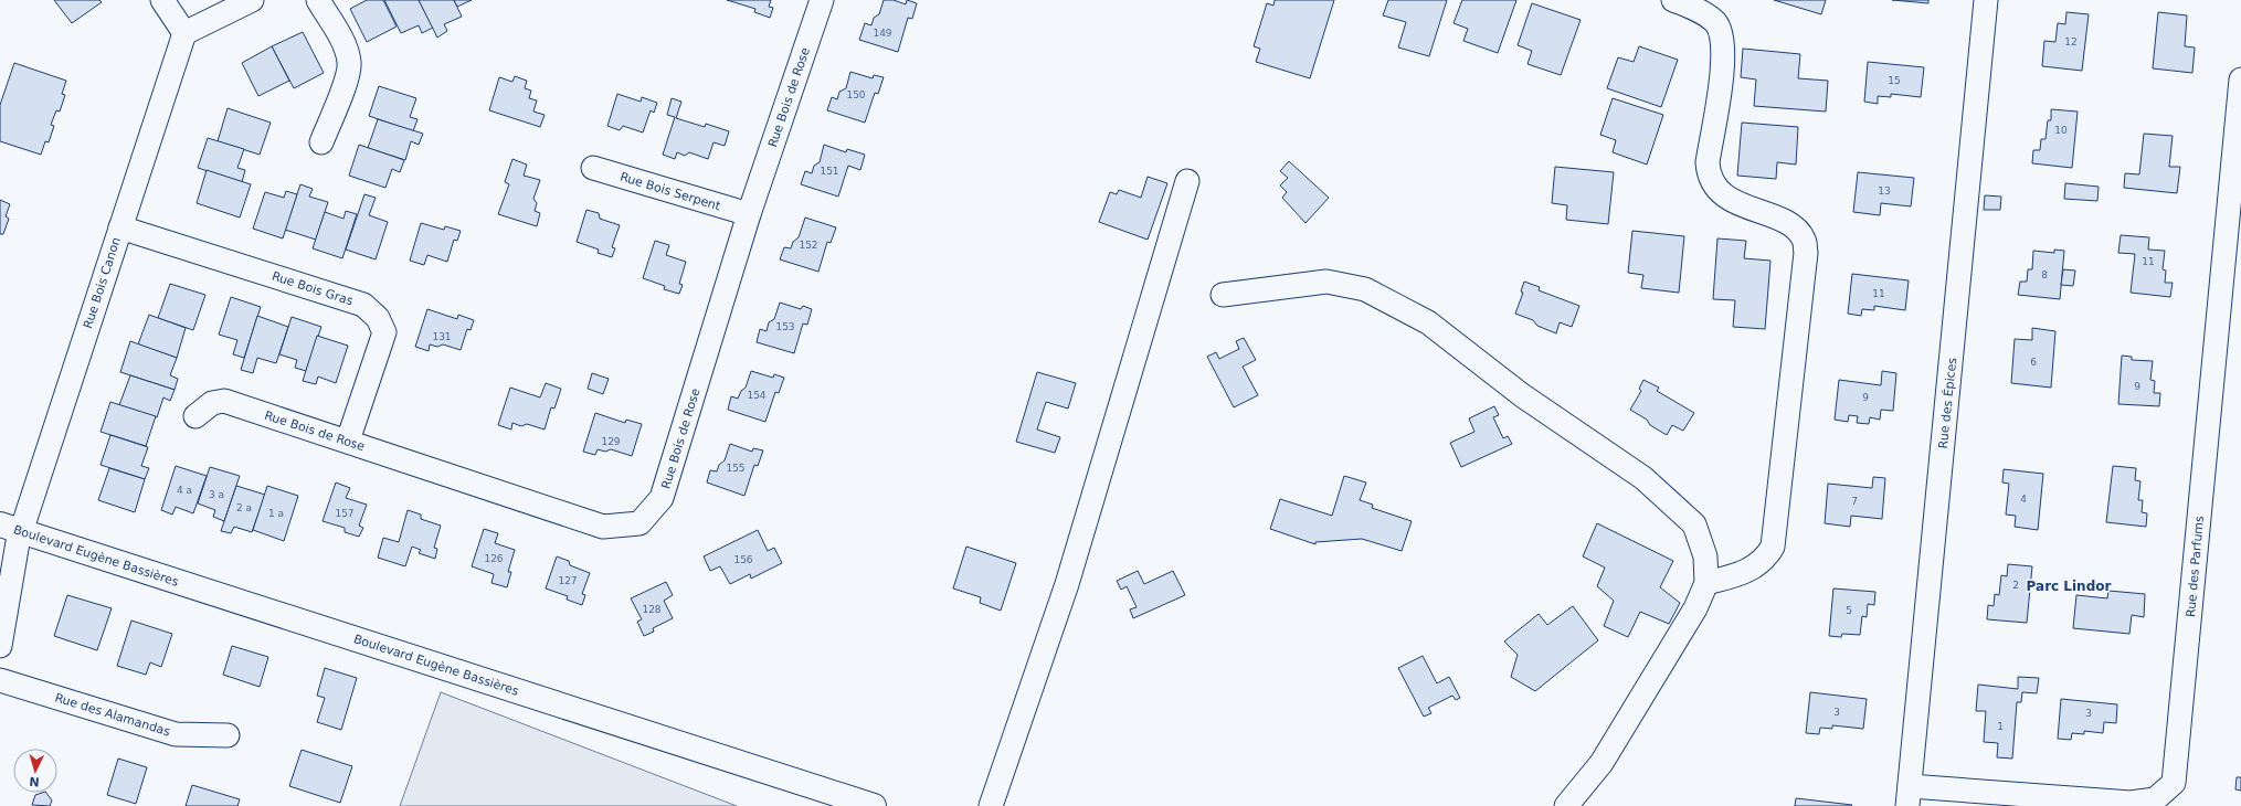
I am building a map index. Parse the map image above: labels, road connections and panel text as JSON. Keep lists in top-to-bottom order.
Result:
{
  "streets": {
    "street": [
      "Rue Bois de Rose",
      "Rue Bois Serpent",
      "Rue Bois Canon",
      "Rue Bois Gras",
      "Rue des Épices",
      "Boulevard Eugène Bassières",
      "Rue des Parfums",
      "Rue des Alamandas"
    ]
  },
  "crossings": [
    ["Rue Bois de Rose", "Rue Bois Serpent"],
    ["Rue Bois de Rose", "Rue Bois Gras"],
    ["Rue Bois Canon", "Rue Bois Gras"],
    ["Rue Bois Canon", "Boulevard Eugène Bassières"],
    ["Rue des Épices", "Rue des Parfums"]
  ],
  "districts": ["Parc Lindor"],
  "house_numbers": [
    "149",
    "12",
    "15",
    "150",
    "10",
    "151",
    "13",
    "152",
    "11",
    "8",
    "11",
    "153",
    "131",
    "6",
    "9",
    "154",
    "9",
    "129",
    "155",
    "4 a",
    "3 a",
    "4",
    "7",
    "2 a",
    "1 a",
    "157",
    "126",
    "156",
    "127",
    "2",
    "128",
    "5",
    "3",
    "3",
    "1"
  ],
  "north": "bottom"
}
